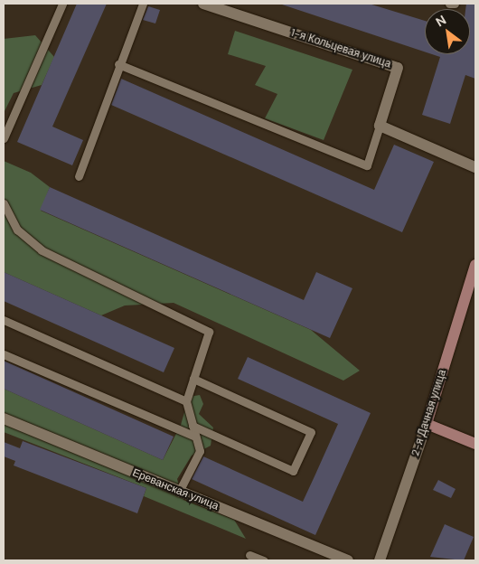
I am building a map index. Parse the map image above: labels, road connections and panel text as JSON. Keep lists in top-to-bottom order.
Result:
{
  "streets": {
    "main road": ["2-я Дачная улица"],
    "street": ["1-я Кольцевая улица", "Ереванская улица"]
  },
  "north": "top left"
}
